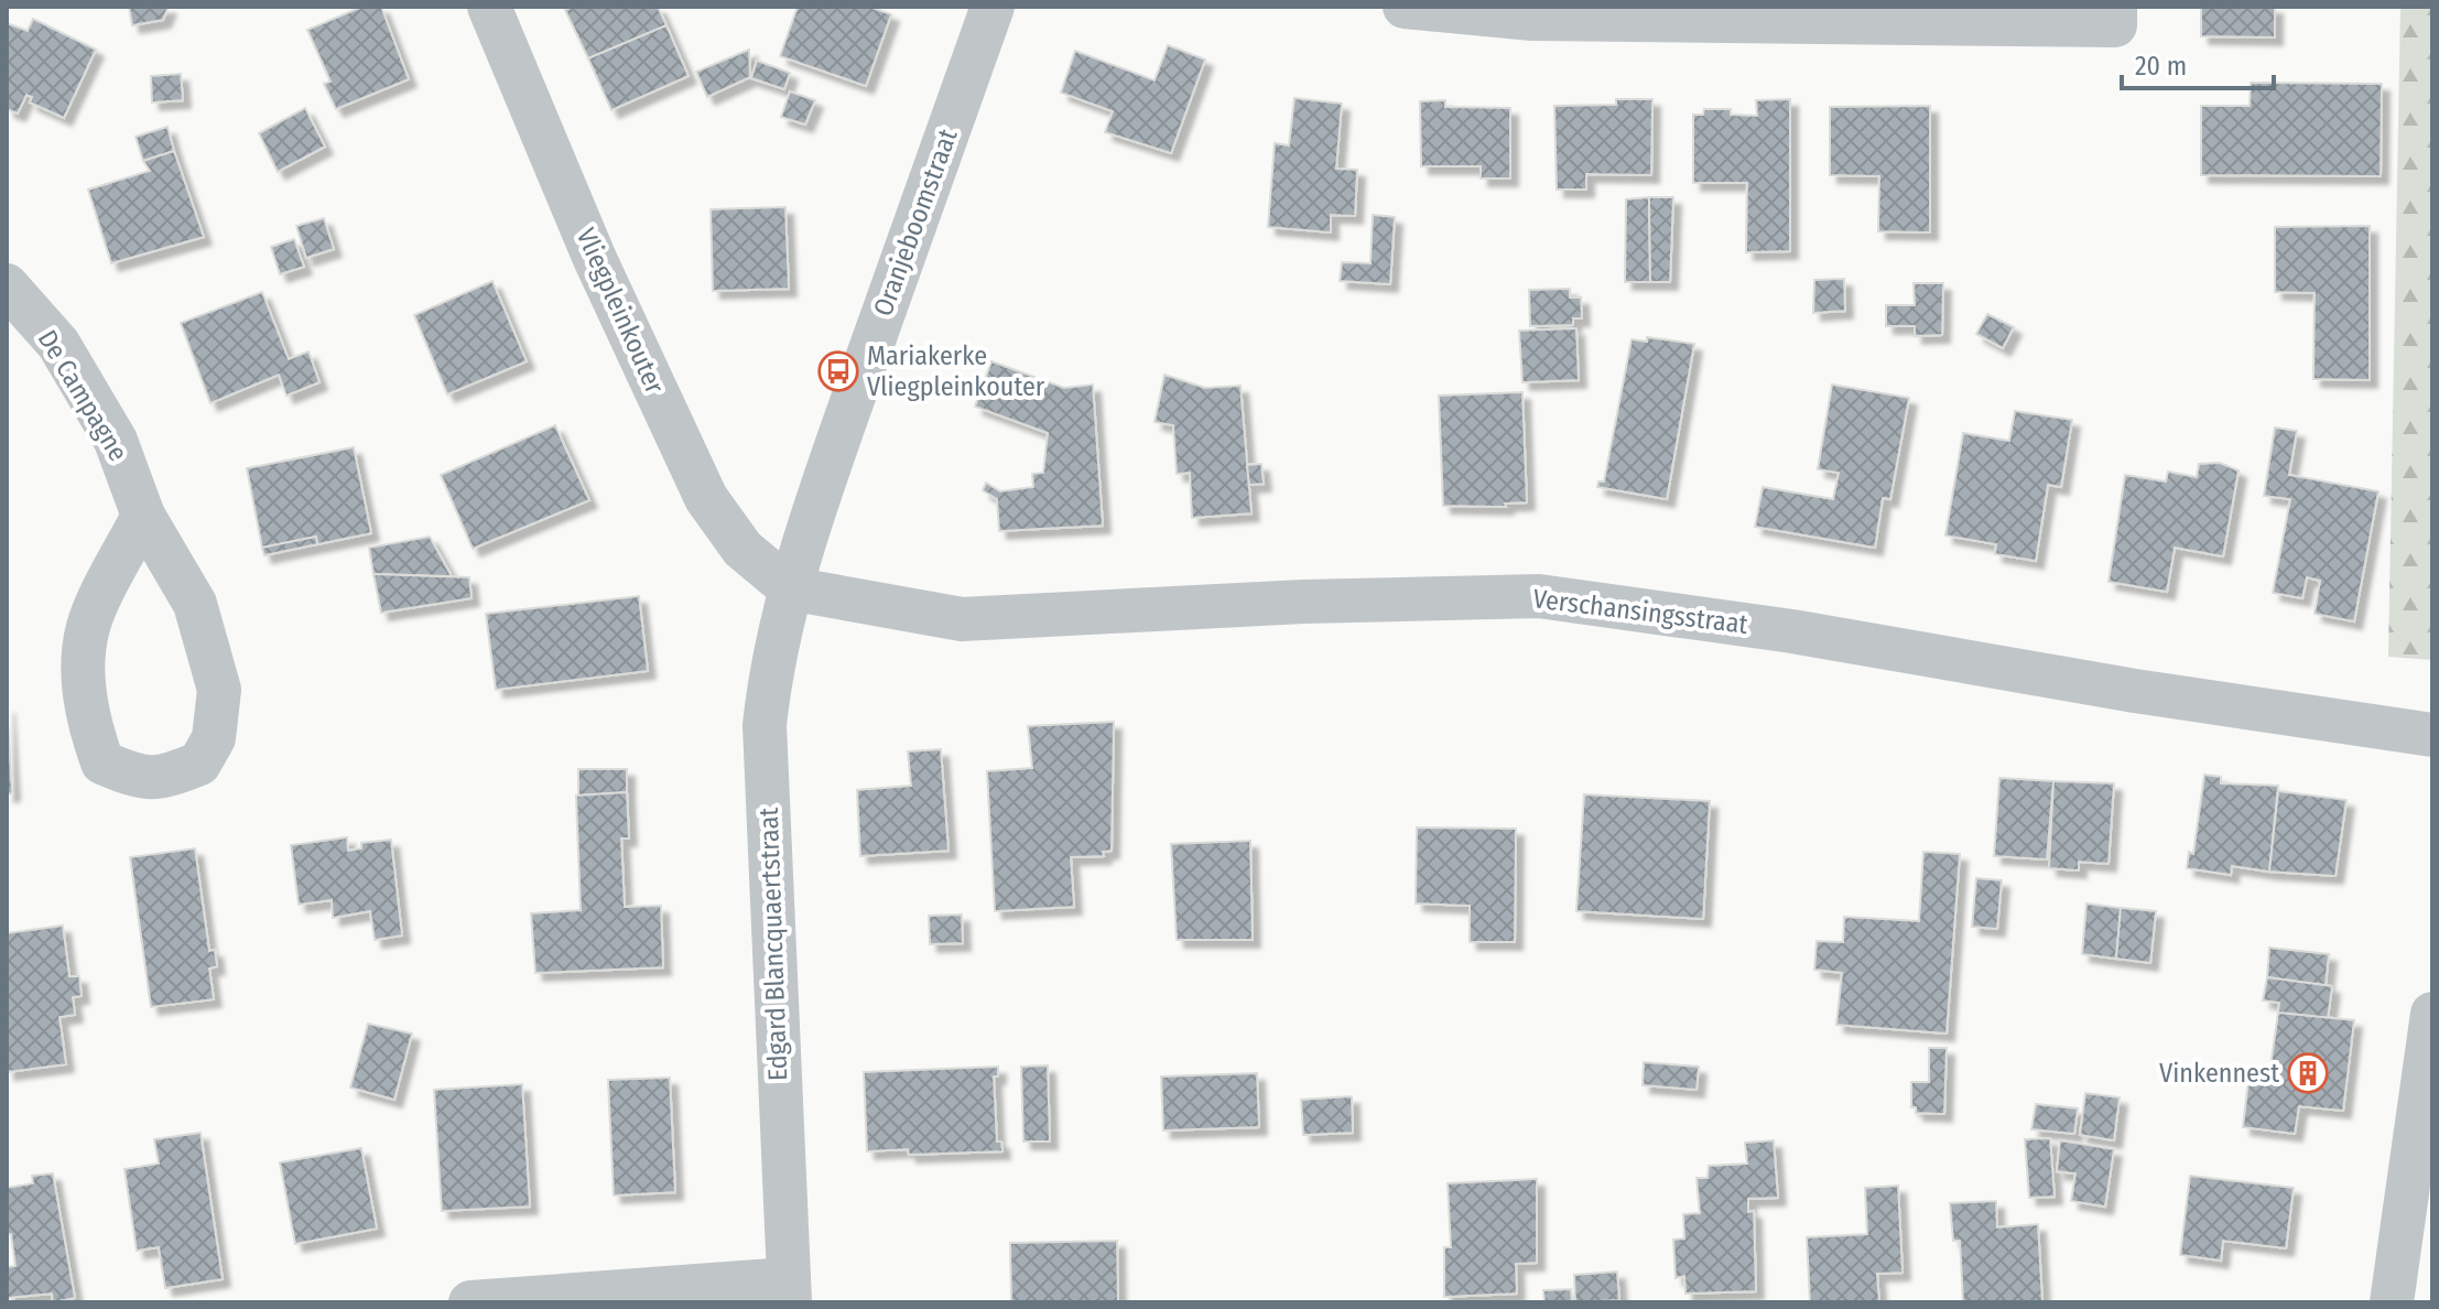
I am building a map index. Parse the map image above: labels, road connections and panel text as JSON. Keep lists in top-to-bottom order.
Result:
{
  "streets": {
    "street": [
      "Oranjeboomstraat",
      "Vliegpleinkouter",
      "De Campagne",
      "Verschansingsstraat",
      "Edgard Blancquaertstraat"
    ]
  },
  "crossings": [
    ["Oranjeboomstraat", "Vliegpleinkouter"],
    ["Oranjeboomstraat", "Verschansingsstraat"],
    ["Oranjeboomstraat", "Edgard Blancquaertstraat"],
    ["Vliegpleinkouter", "Verschansingsstraat"],
    ["Vliegpleinkouter", "Edgard Blancquaertstraat"],
    ["Verschansingsstraat", "Edgard Blancquaertstraat"]
  ],
  "places": {
    "bus stop": ["Mariakerke Vliegpleinkouter"],
    "building": ["Vinkennest"]
  },
  "scale_bar": "20 m"
}
